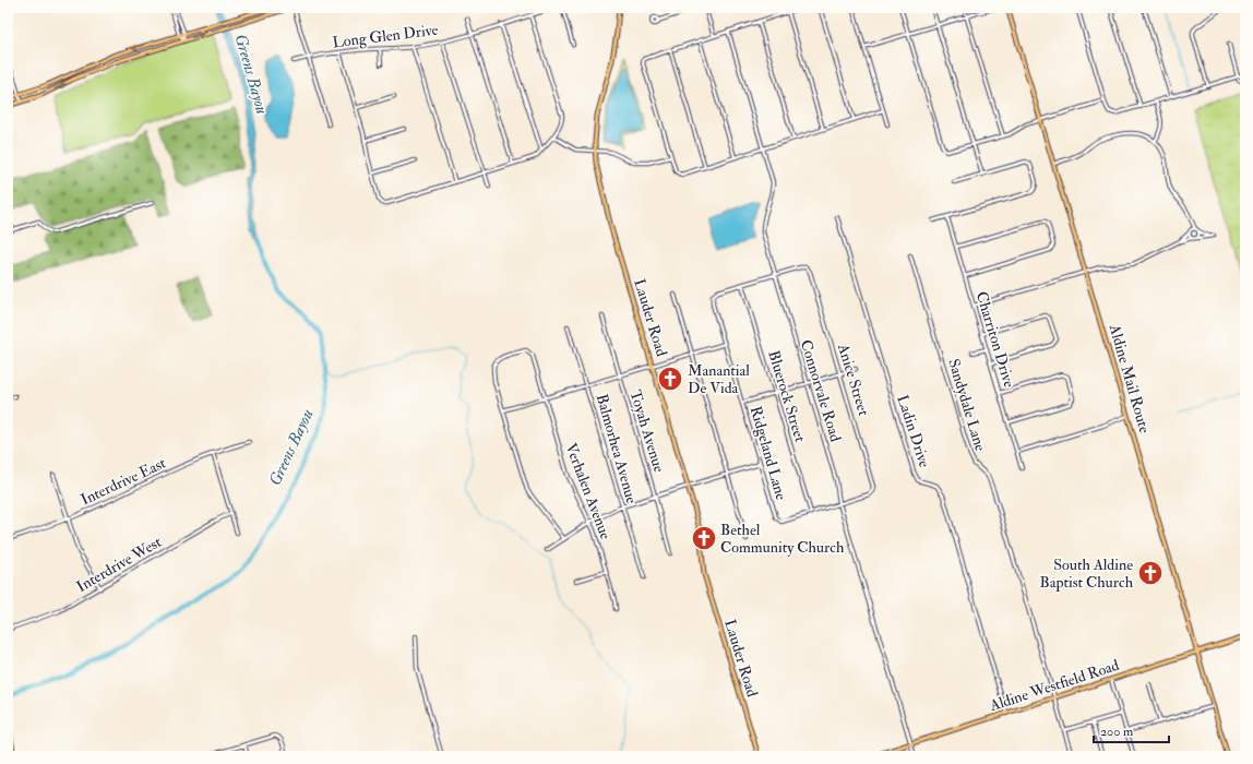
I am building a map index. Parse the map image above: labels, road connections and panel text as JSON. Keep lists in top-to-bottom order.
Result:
{
  "streets": {
    "main road": ["Lauder Road", "Aldine Mail Route", "Aldine Westfield Road"],
    "street": [
      "Long Glen Drive",
      "Charriton Drive",
      "Anice Street",
      "Connorvale Road",
      "Bluerock Street",
      "Sandydale Lane",
      "Toyah Avenue",
      "Ladin Drive",
      "Balmorhea Avenue",
      "Ridgeland Lane",
      "Interdrive East",
      "Verhalen Avenue",
      "Interdrive West"
    ]
  },
  "crossings": [
    ["Aldine Mail Route", "Aldine Westfield Road"],
    ["Anice Street", "Connorvale Road"],
    ["Connorvale Road", "Aldine Westfield Road"],
    ["Bluerock Street", "Ridgeland Lane"],
    ["Sandydale Lane", "Aldine Westfield Road"],
    ["Ladin Drive", "Aldine Westfield Road"]
  ],
  "water": ["Greens Bayou"],
  "places": {
    "church": ["Manantial De Vida", "Bethel Community Church", "South Aldine Baptist Church"]
  },
  "scale_bar": "200 m"
}
